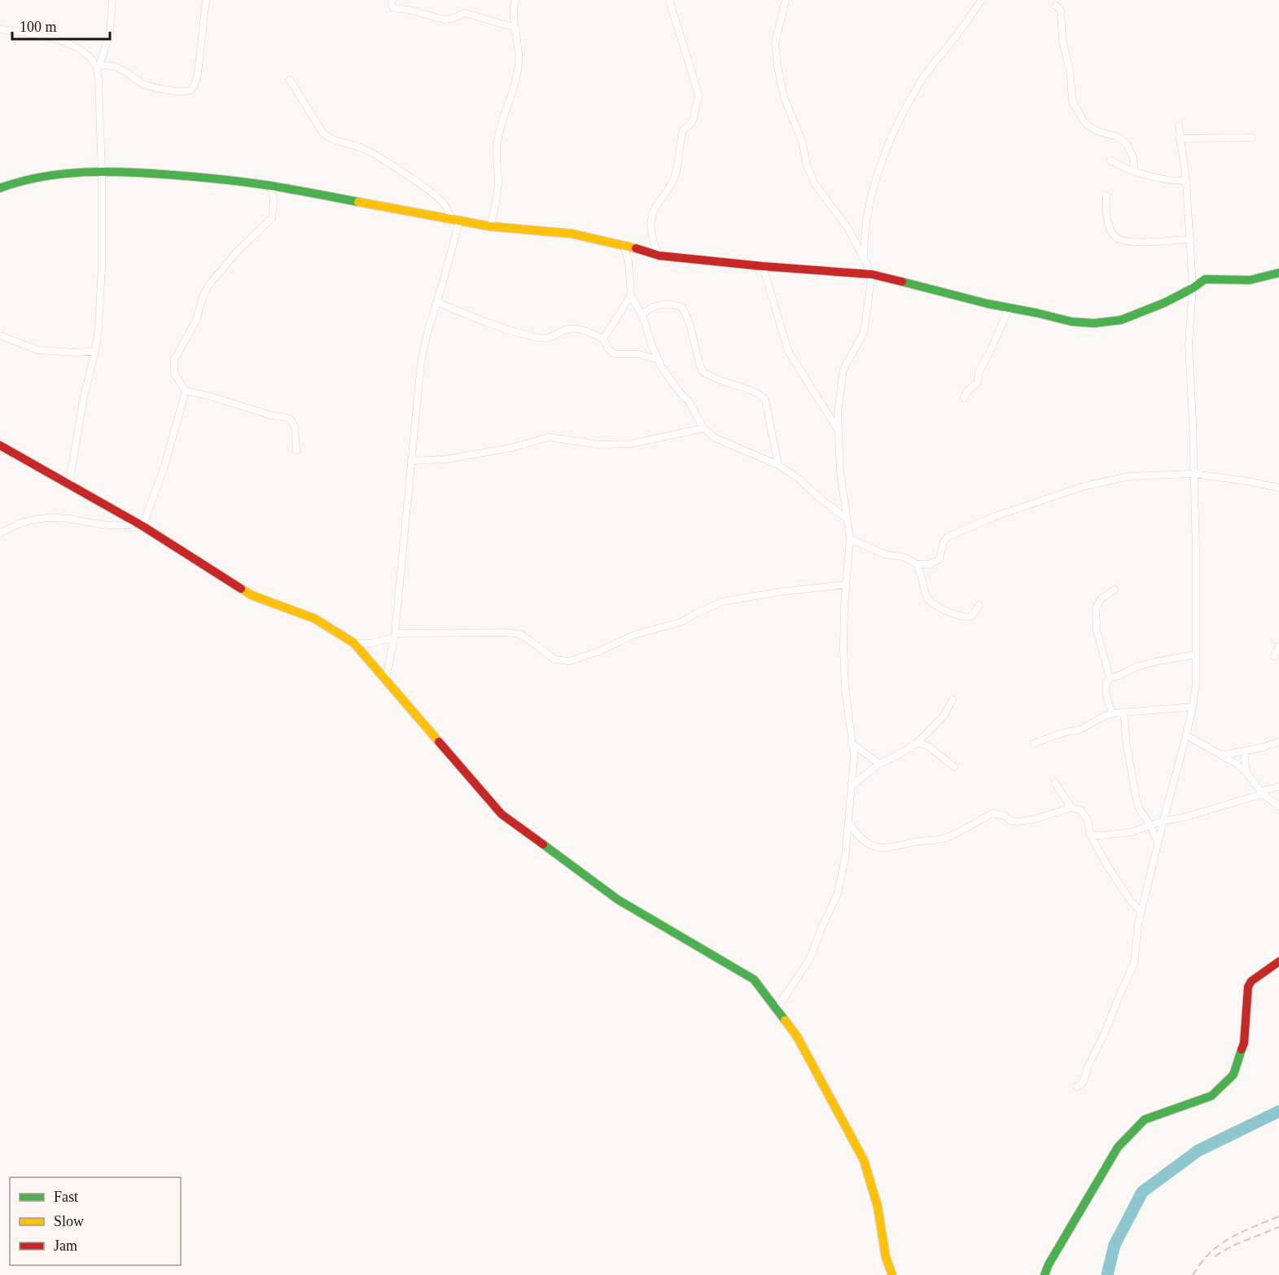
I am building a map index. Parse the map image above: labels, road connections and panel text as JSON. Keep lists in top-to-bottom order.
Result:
{
  "legend": ["Fast", "Slow", "Jam"],
  "scale_bar": "100 m"
}
